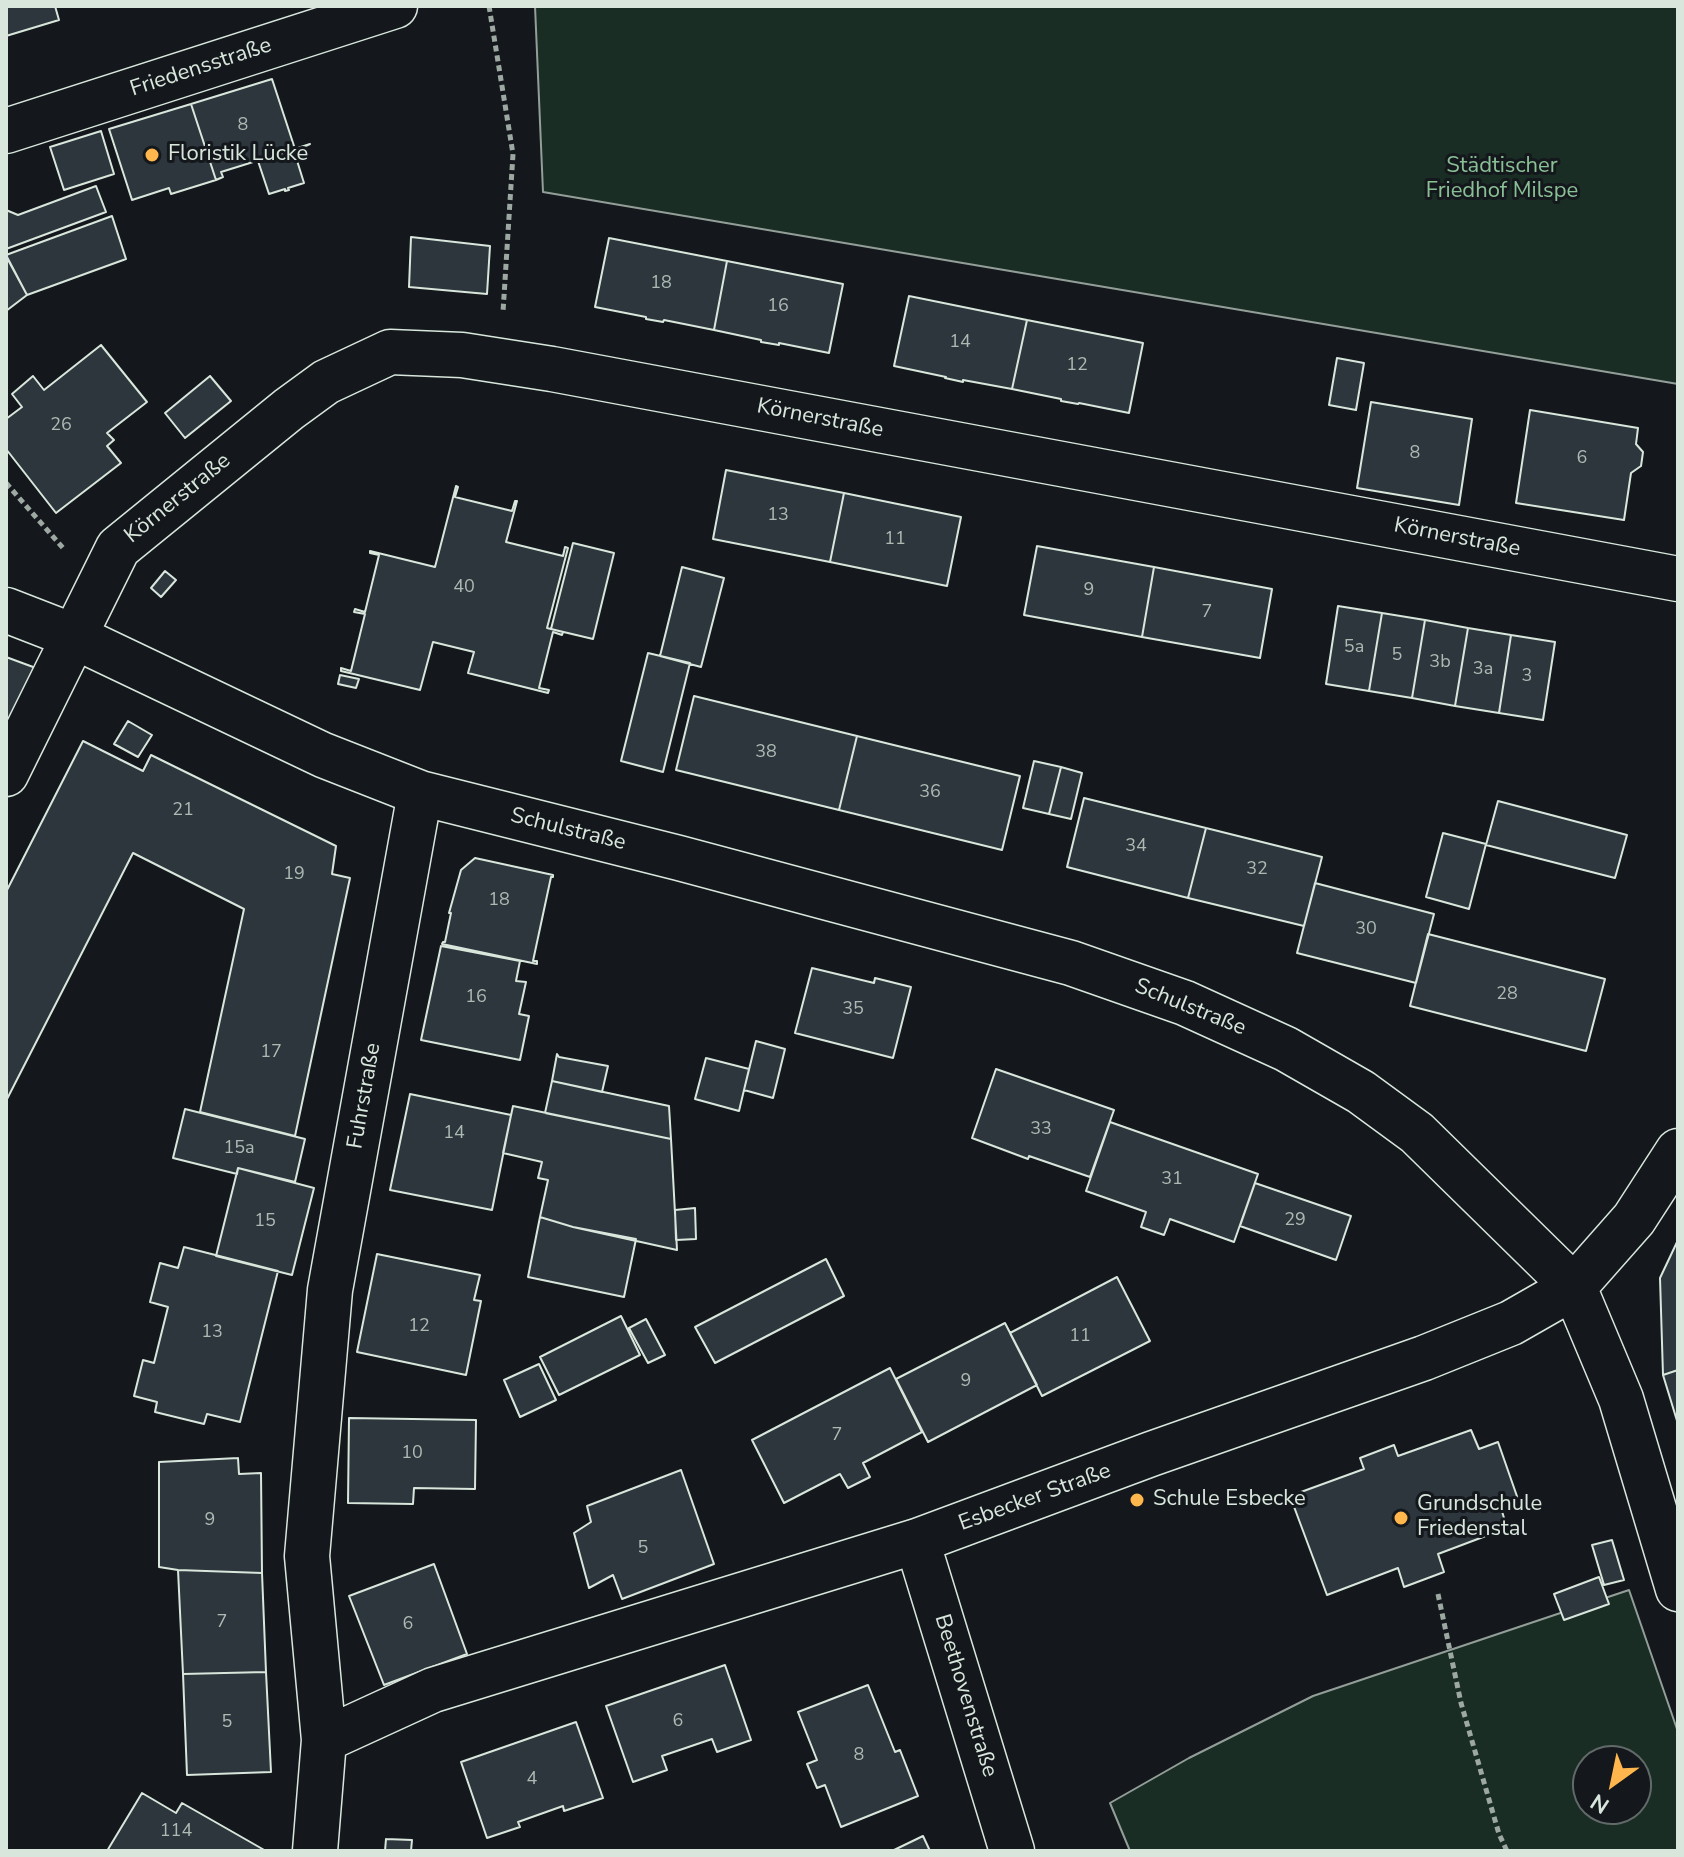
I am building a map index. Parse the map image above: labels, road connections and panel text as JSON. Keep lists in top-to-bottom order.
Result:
{
  "streets": {
    "street": [
      "Friedensstraße",
      "Körnerstraße",
      "Schulstraße",
      "Fuhrstraße",
      "Esbecker Straße",
      "Beethovenstraße"
    ]
  },
  "crossings": [
    ["Schulstraße", "Fuhrstraße"],
    ["Schulstraße", "Esbecker Straße"],
    ["Fuhrstraße", "Esbecker Straße"],
    ["Esbecker Straße", "Beethovenstraße"]
  ],
  "parks": ["Städtischer Friedhof Milspe"],
  "places": ["Floristik Lücke", "Schule Esbecke", "Grundschule Friedenstal"],
  "house_numbers": [
    "8",
    "18",
    "16",
    "14",
    "12",
    "26",
    "8",
    "6",
    "13",
    "11",
    "40",
    "9",
    "7",
    "5a",
    "5",
    "3b",
    "3a",
    "3",
    "38",
    "36",
    "21",
    "34",
    "32",
    "19",
    "18",
    "30",
    "28",
    "16",
    "35",
    "17",
    "33",
    "14",
    "15a",
    "31",
    "29",
    "15",
    "12",
    "13",
    "11",
    "9",
    "7",
    "10",
    "9",
    "5",
    "7",
    "6",
    "6",
    "5",
    "8",
    "4",
    "114"
  ],
  "north": "bottom left"
}
